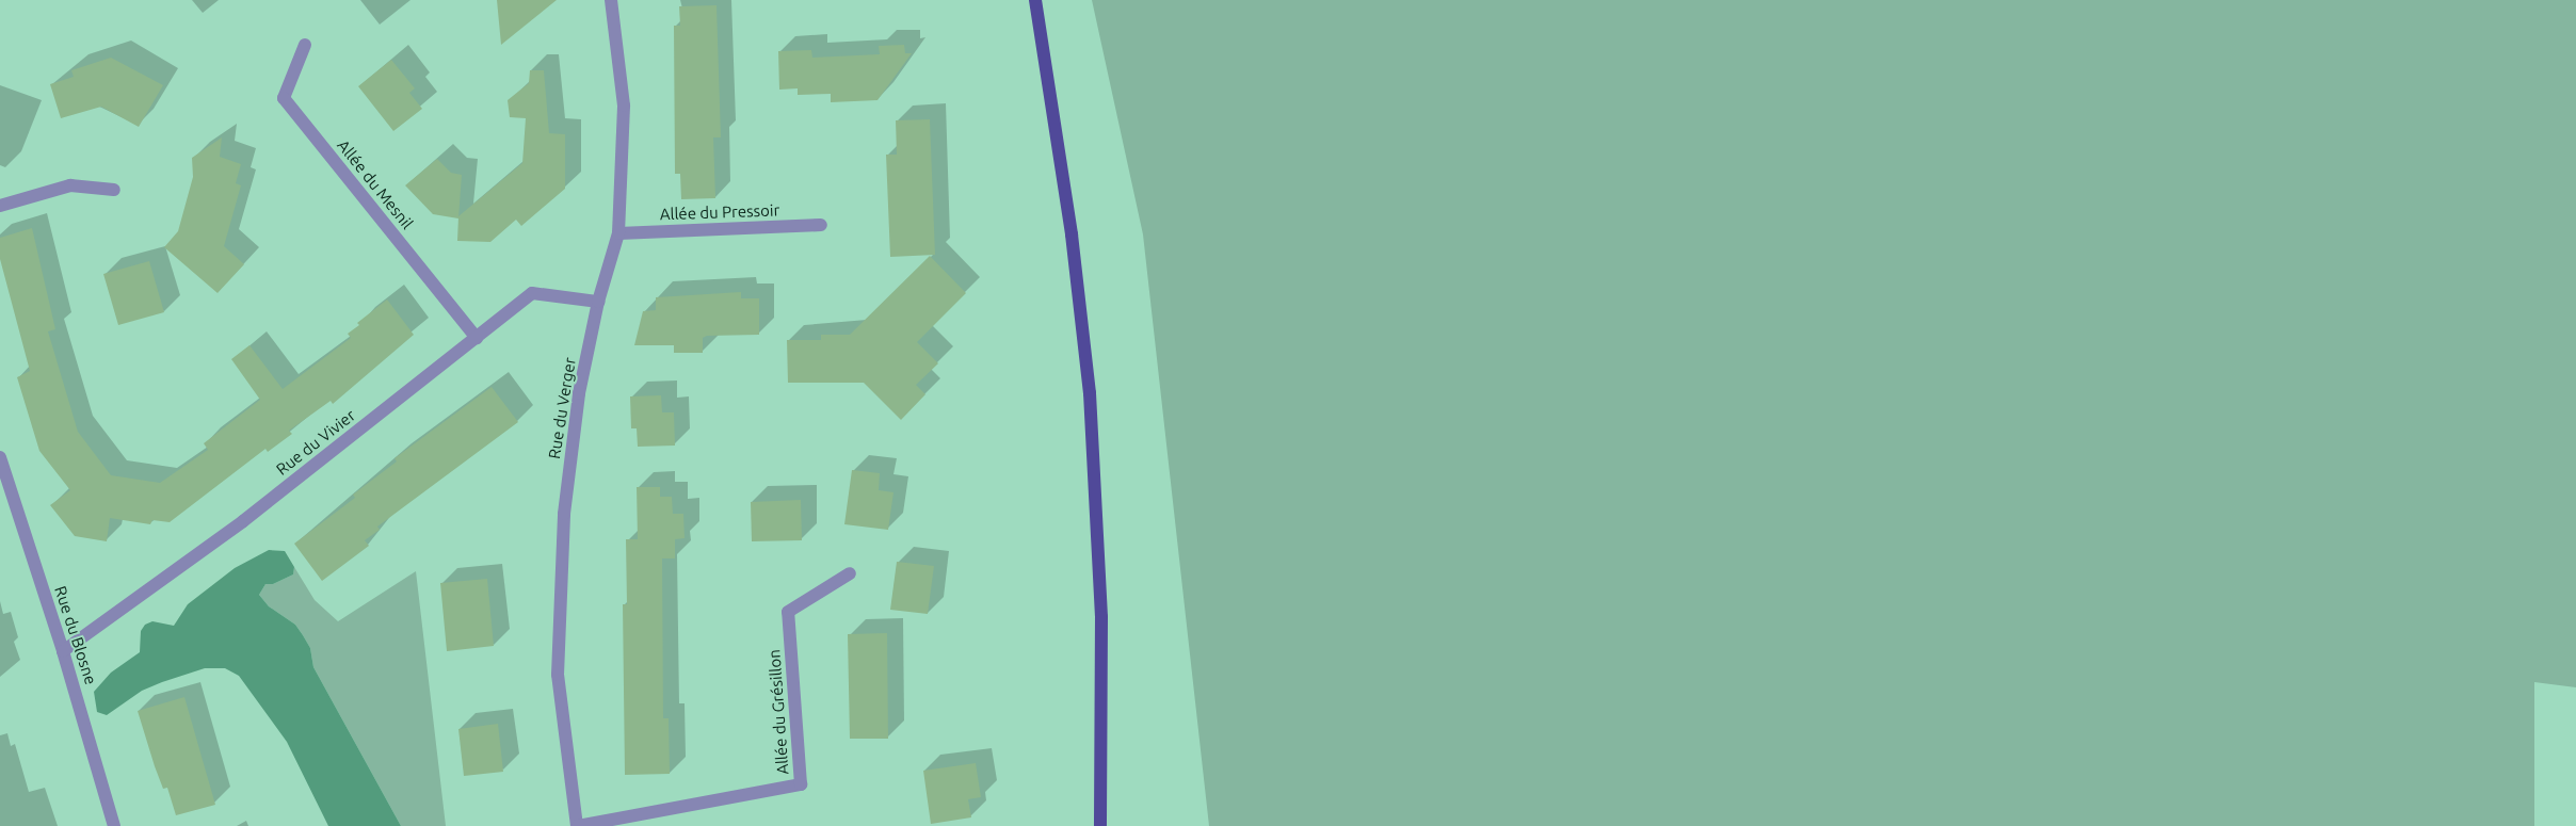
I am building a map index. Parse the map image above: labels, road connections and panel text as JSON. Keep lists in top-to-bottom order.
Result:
{
  "streets": {
    "street": [
      "Allée du Mesnil",
      "Allée du Pressoir",
      "Rue du Verger",
      "Rue du Vivier",
      "Rue du Blosne",
      "Allée du Grésillon"
    ]
  },
  "crossings": [
    ["Allée du Mesnil", "Rue du Vivier"],
    ["Allée du Pressoir", "Rue du Verger"],
    ["Rue du Verger", "Rue du Vivier"],
    ["Rue du Verger", "Allée du Grésillon"],
    ["Rue du Vivier", "Rue du Blosne"]
  ]
}
